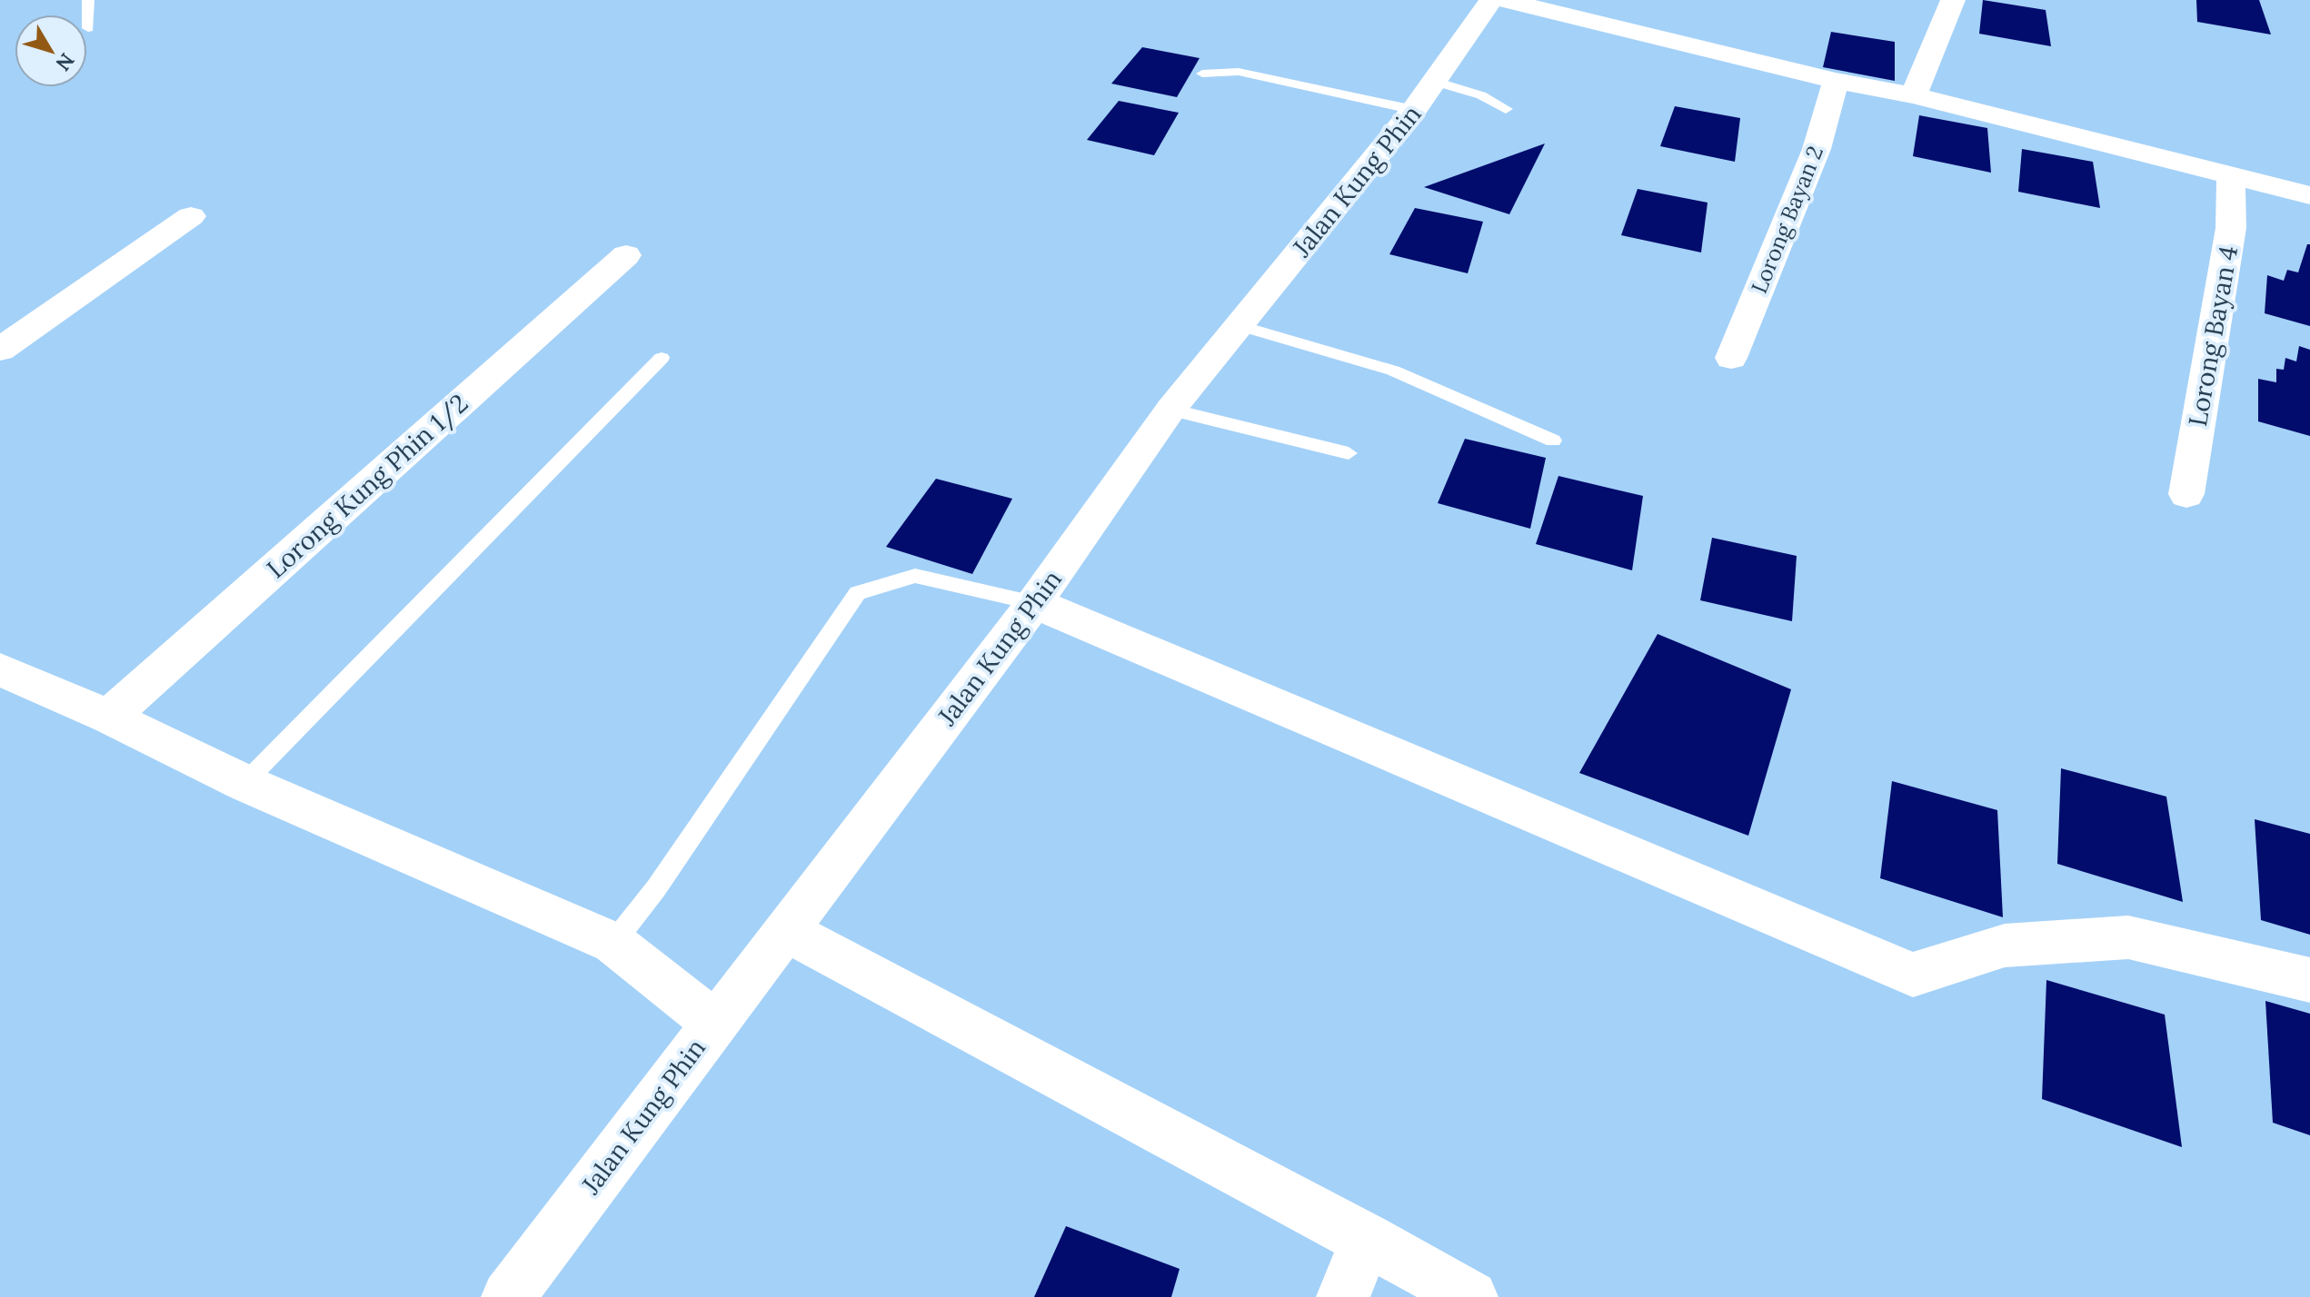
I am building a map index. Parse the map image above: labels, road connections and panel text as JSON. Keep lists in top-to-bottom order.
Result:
{
  "streets": {
    "street": [
      "Jalan Kung Phin",
      "Lorong Bayan 2",
      "Lorong Bayan 4",
      "Lorong Kung Phin 1/2"
    ]
  },
  "north": "bottom right"
}
